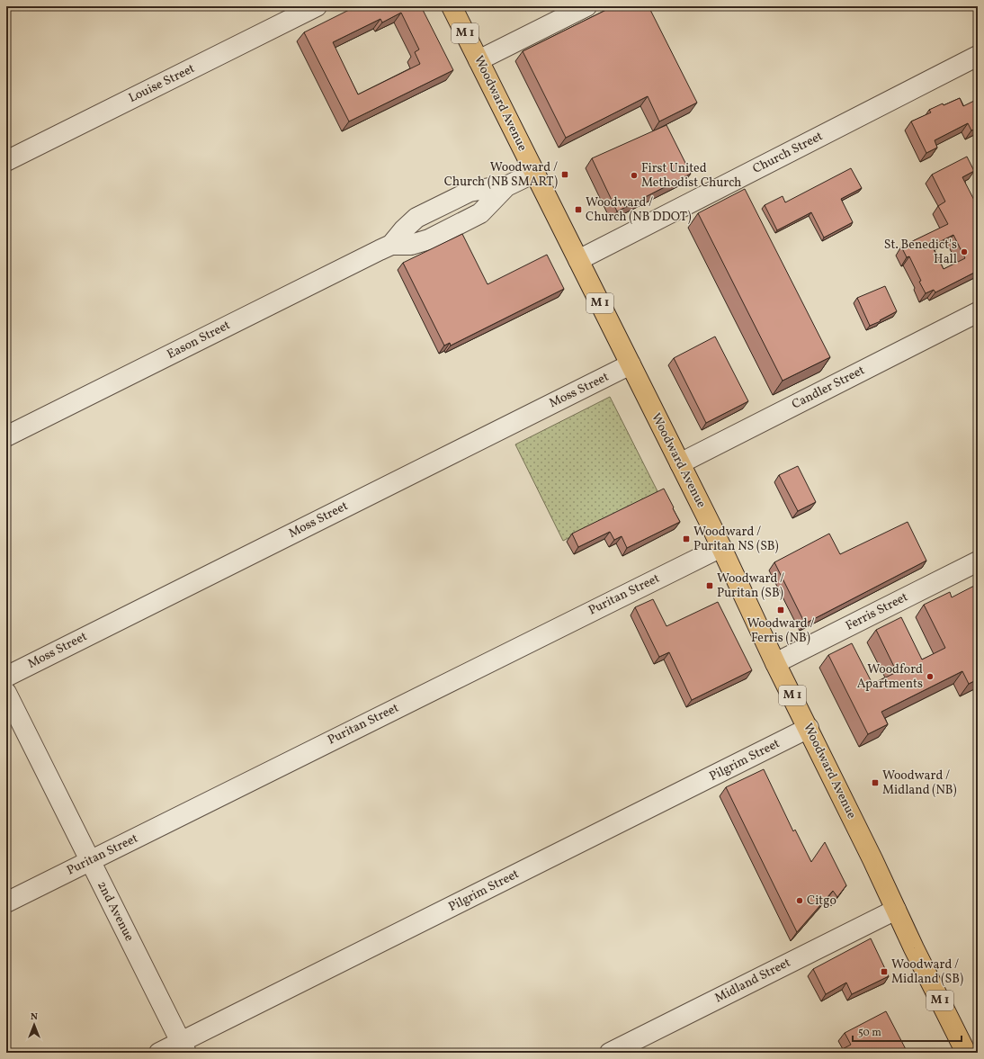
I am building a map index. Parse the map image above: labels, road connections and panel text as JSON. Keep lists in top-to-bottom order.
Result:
{
  "streets": {
    "main road": ["M 1", "Woodward Avenue"],
    "street": [
      "Louise Street",
      "Church Street",
      "Eason Street",
      "Candler Street",
      "Moss Street",
      "Puritan Street",
      "Ferris Street",
      "Pilgrim Street",
      "2nd Avenue",
      "Midland Street"
    ]
  },
  "crossings": [
    ["Woodward Avenue", "Church Street"],
    ["Woodward Avenue", "Eason Street"],
    ["Woodward Avenue", "Candler Street"],
    ["Woodward Avenue", "Moss Street"],
    ["Woodward Avenue", "Puritan Street"],
    ["Woodward Avenue", "Ferris Street"],
    ["Woodward Avenue", "Pilgrim Street"],
    ["Woodward Avenue", "Midland Street"],
    ["Puritan Street", "2nd Avenue"],
    ["Pilgrim Street", "2nd Avenue"]
  ],
  "places": {
    "transit": [
      "Woodward / Church (NB SMART)",
      "Woodward / Church (NB DDOT)",
      "Woodward / Puritan NS (SB)",
      "Woodward / Puritan (SB)",
      "Woodward / Ferris (NB)",
      "Woodward / Midland (NB)",
      "Woodward / Midland (SB)"
    ],
    "other": [
      "First United Methodist Church",
      "St. Benedict's Hall",
      "Woodford Apartments",
      "Citgo"
    ]
  },
  "scale_bar": "50 m",
  "north": "top"
}
